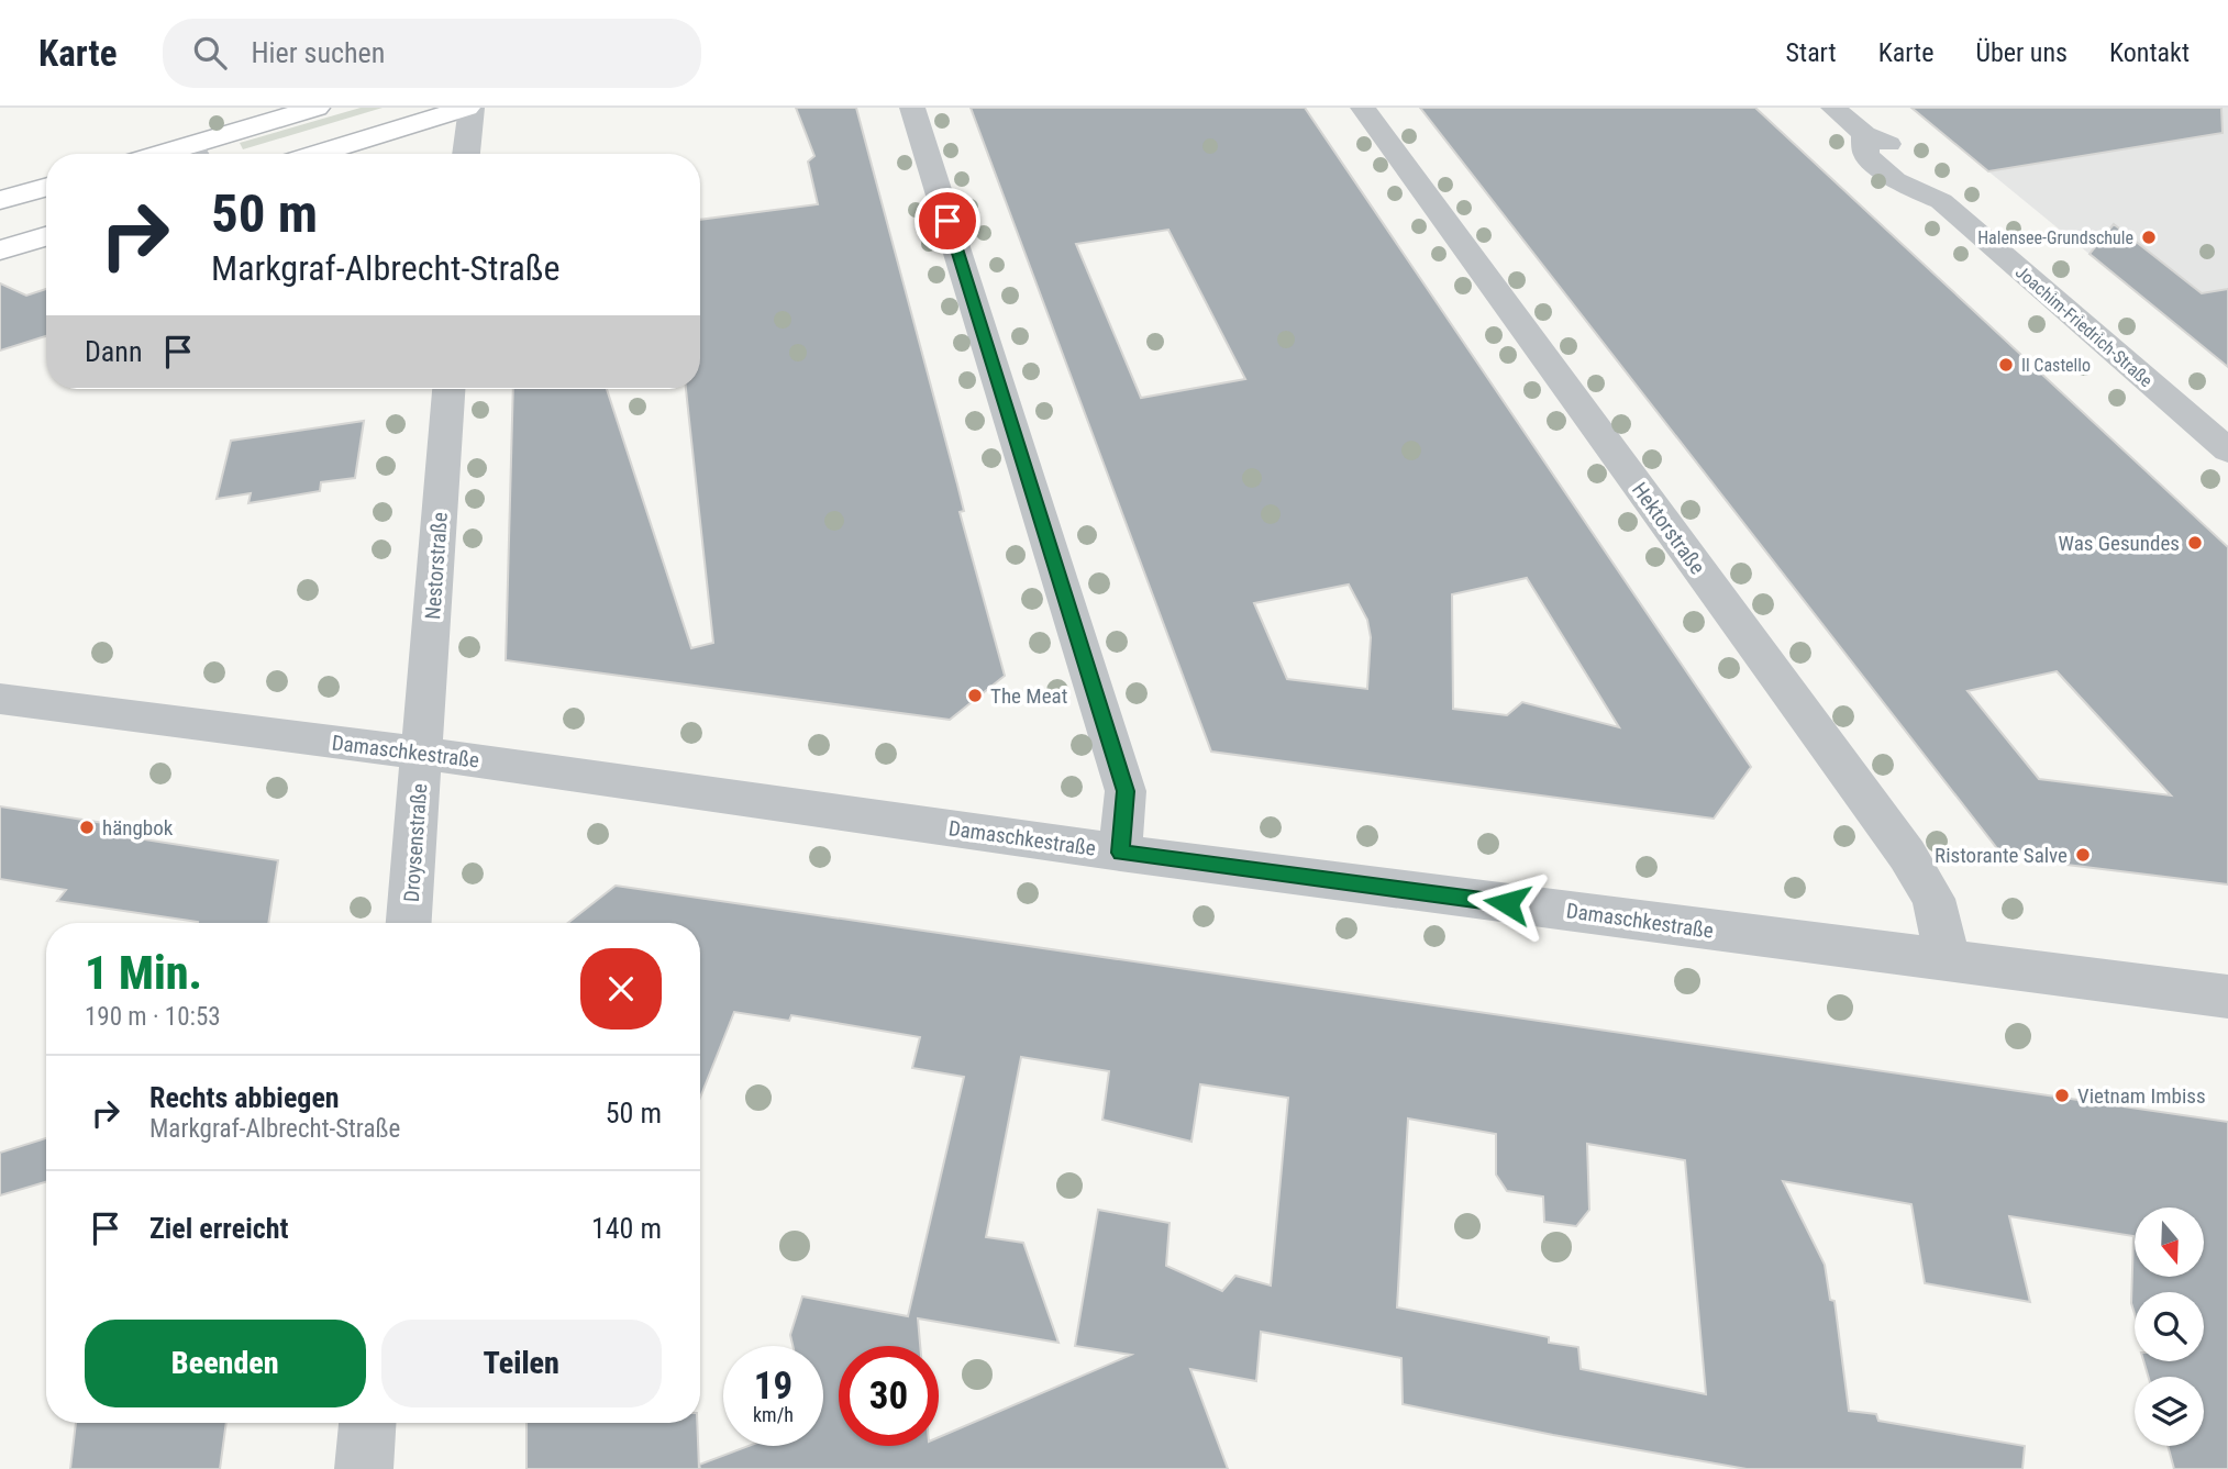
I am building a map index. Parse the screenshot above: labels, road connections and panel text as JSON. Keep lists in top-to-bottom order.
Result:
{
  "streets": {
    "street": [
      "Joachim-Friedrich-Straße",
      "Hektorstraße",
      "Nestorstraße",
      "Damaschkestraße",
      "Droysenstraße"
    ]
  },
  "crossings": [
    ["Hektorstraße", "Damaschkestraße"],
    ["Nestorstraße", "Damaschkestraße"],
    ["Nestorstraße", "Droysenstraße"],
    ["Damaschkestraße", "Droysenstraße"]
  ],
  "places": [
    "Halensee-Grundschule",
    "Il Castello",
    "Was Gesundes",
    "The Meat",
    "hängbok",
    "Ristorante Salve",
    "Vietnam Imbiss"
  ],
  "north": "bottom",
  "page": {
    "header": "Karte",
    "search": "Hier suchen",
    "nav": [
      "Start",
      "Karte",
      "Über uns",
      "Kontakt"
    ],
    "turn": ["50 m", "Markgraf-Albrecht-Straße"],
    "then": "Dann",
    "heading": ["1 Min.", "190 m · 10:53"],
    "list": [
      {
        "name": "Rechts abbiegen",
        "note": "Markgraf-Albrecht-Straße",
        "value": "50 m"
      },
      {
        "name": "Ziel erreicht",
        "value": "140 m"
      }
    ],
    "buttons": ["Beenden", "Teilen"],
    "speed": "19 km/h",
    "limit": "30"
  }
}
